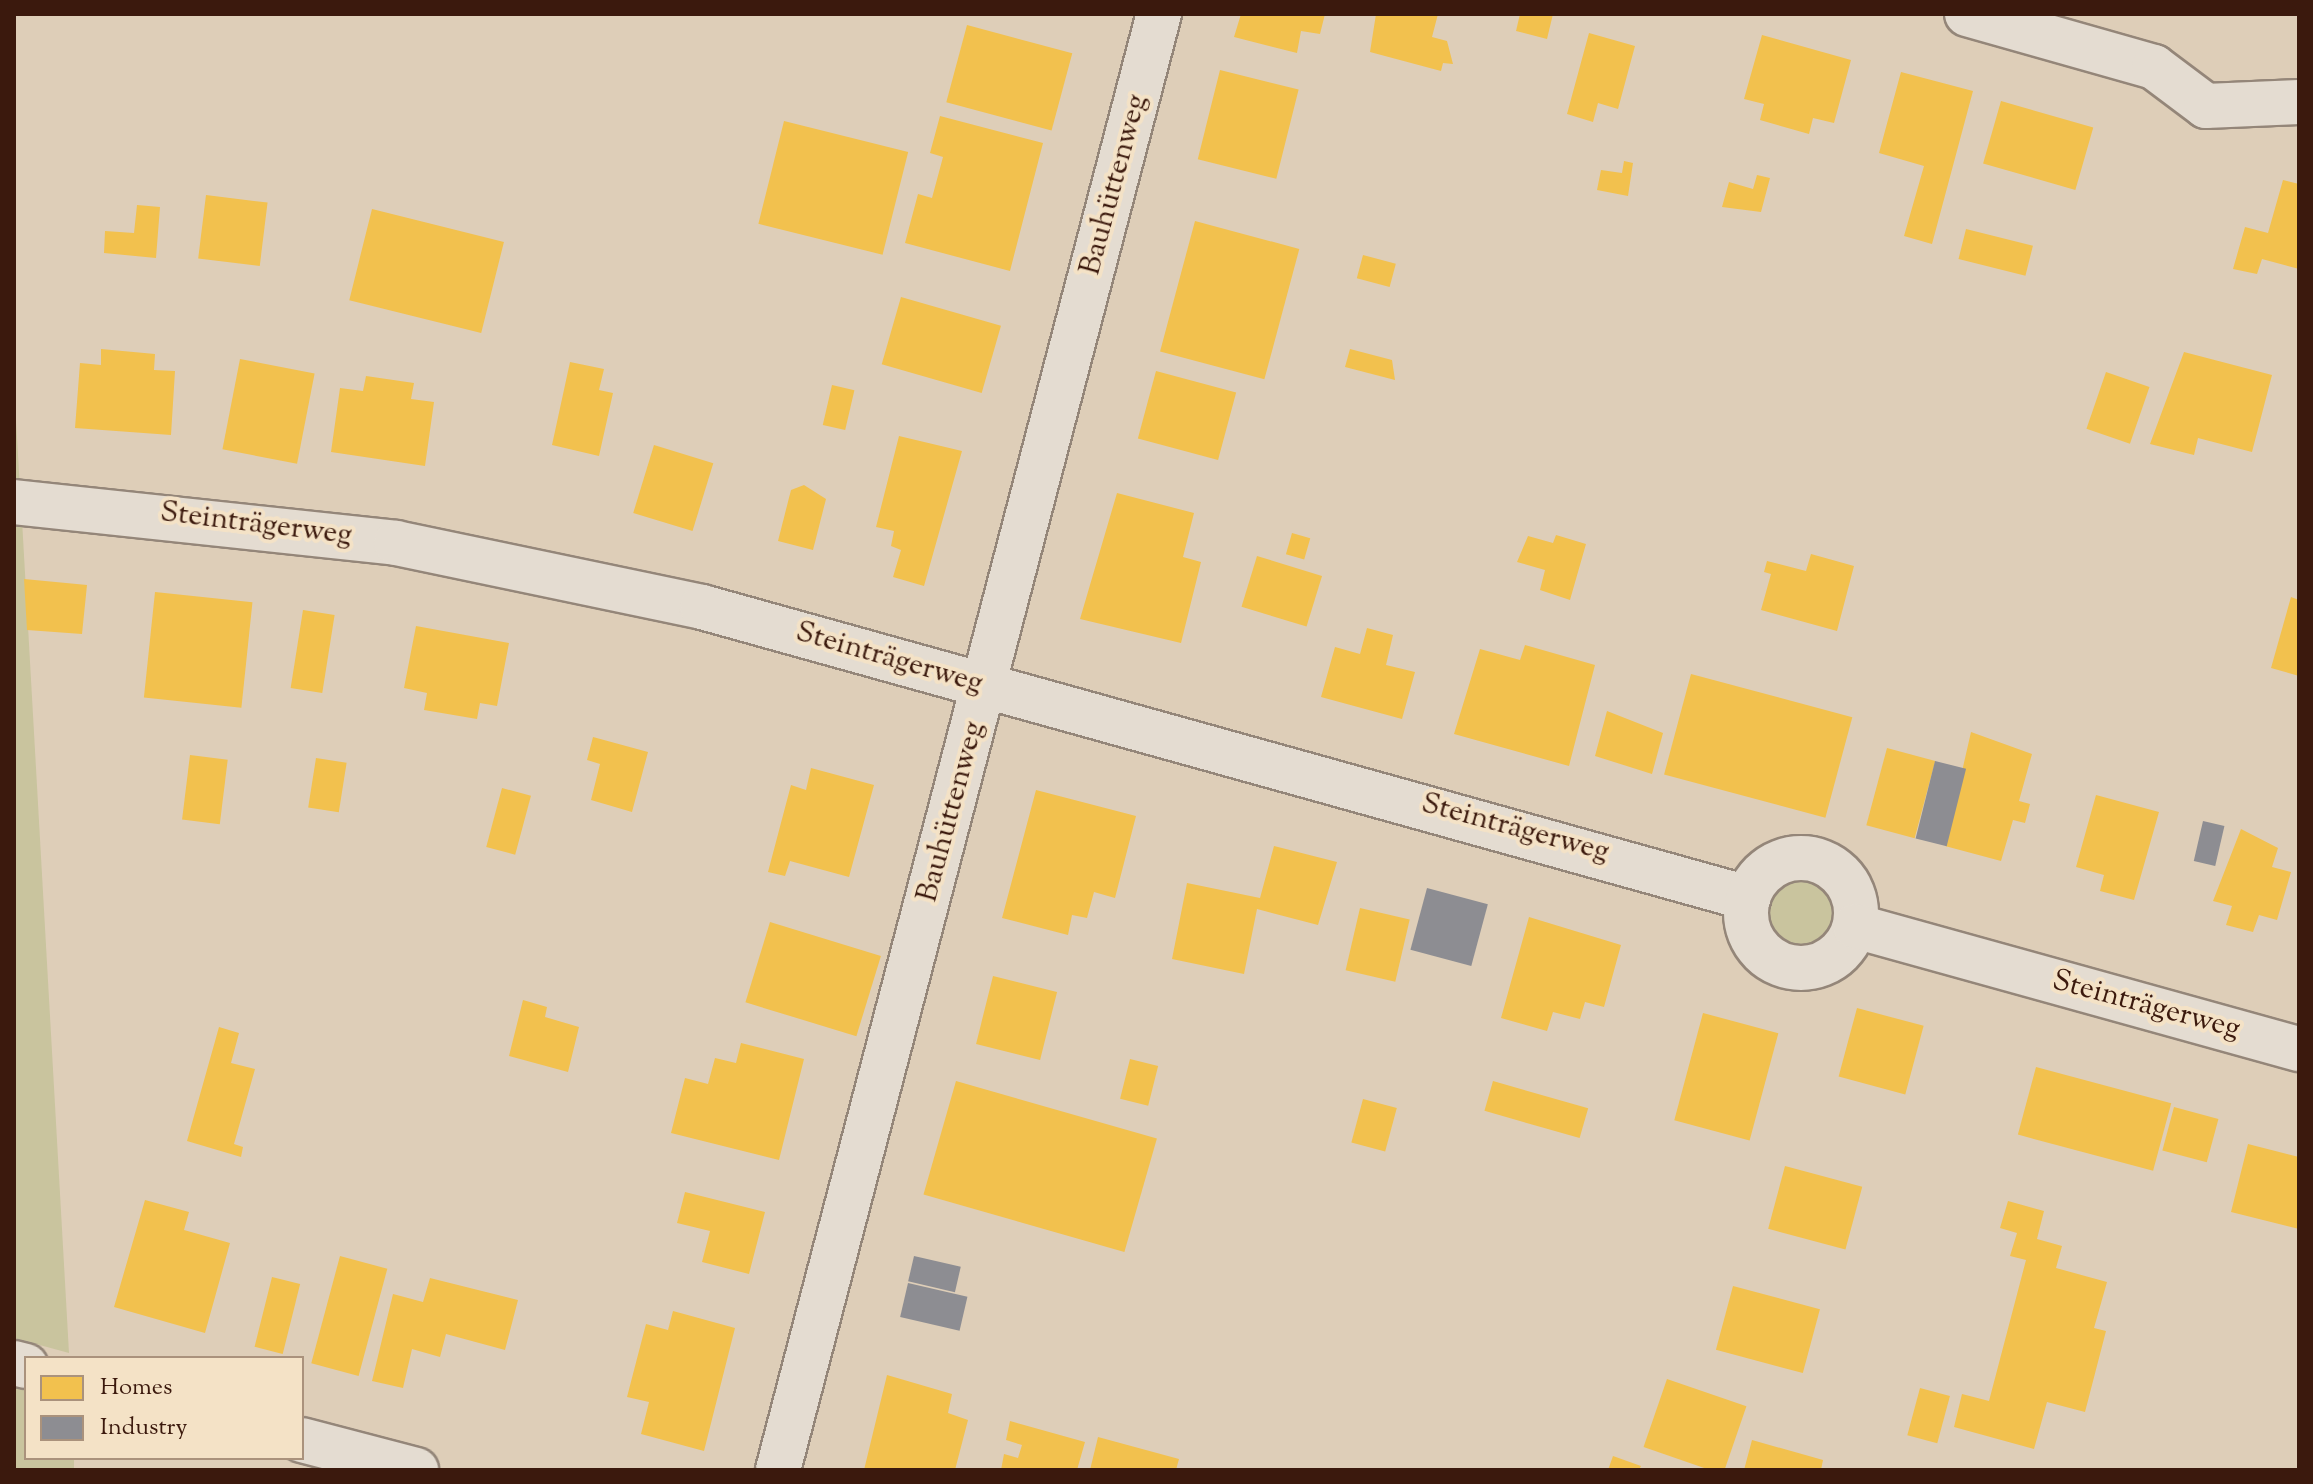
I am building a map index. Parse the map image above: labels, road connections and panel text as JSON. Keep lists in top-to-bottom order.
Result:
{
  "streets": {
    "street": ["Bauhüttenweg", "Steinträgerweg"]
  },
  "crossings": [
    ["Bauhüttenweg", "Steinträgerweg"]
  ],
  "legend": ["Homes", "Industry"]
}
